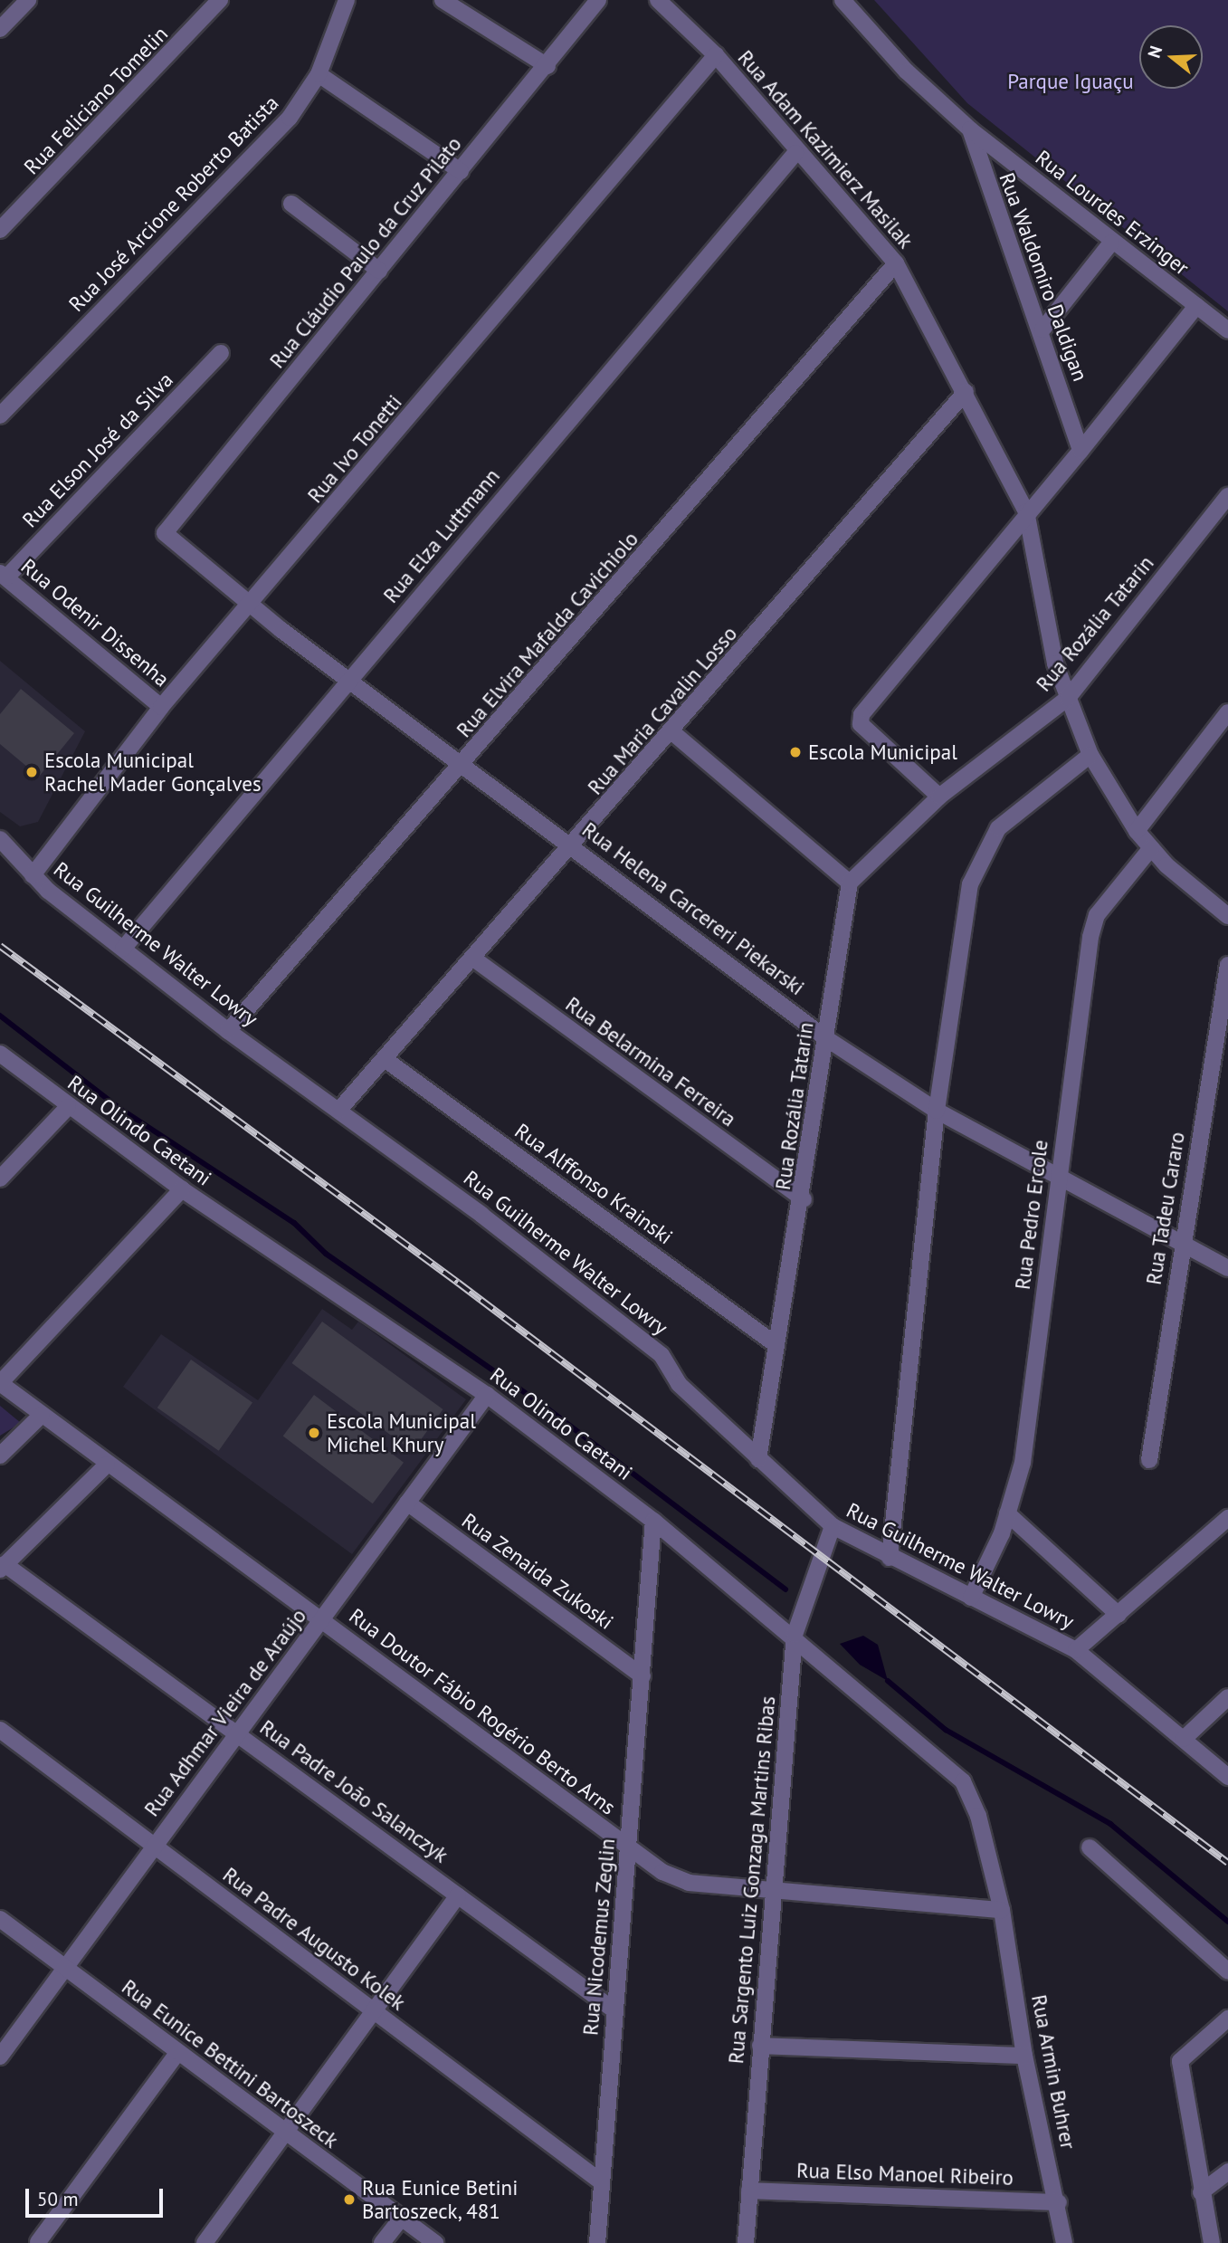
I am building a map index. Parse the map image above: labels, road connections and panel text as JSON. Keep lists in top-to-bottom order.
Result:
{
  "streets": {
    "street": [
      "Rua Feliciano Tomelin",
      "Rua Adam Kazimierz Masilak",
      "Rua José Arcione Roberto Batista",
      "Rua Lourdes Erzinger",
      "Rua Cláudio Paulo da Cruz Pilato",
      "Rua Waldomiro Daldigan",
      "Rua Ivo Tonetti",
      "Rua Elson José da Silva",
      "Rua Elza Luttmann",
      "Rua Odenir Dissenha",
      "Rua Rozália Tatarin",
      "Rua Elvira Mafalda Cavichiolo",
      "Rua Maria Cavalin Losso",
      "Rua Helena Carcereri Piekarski",
      "Rua Guilherme Walter Lowry",
      "Rua Belarmina Ferreira",
      "Rua Olindo Caetani",
      "Rua Alffonso Krainski",
      "Rua Tadeu Cararo",
      "Rua Pedro Ercole",
      "Rua Zenaida Zukoski",
      "Rua Doutor Fábio Rogério Berto Arns",
      "Rua Adhmar Vieira de Araújo",
      "Rua Padre João Salanczyk",
      "Rua Sargento Luiz Gonzaga Martins Ribas",
      "Rua Nicodemus Zeglin",
      "Rua Padre Augusto Kolek",
      "Rua Eunice Bettini Bartoszeck",
      "Rua Armin Buhrer",
      "Rua Elso Manoel Ribeiro"
    ]
  },
  "crossings": [
    ["Rua Adam Kazimierz Masilak", "Rua Ivo Tonetti"],
    ["Rua Adam Kazimierz Masilak", "Rua Elza Luttmann"],
    ["Rua Adam Kazimierz Masilak", "Rua Elvira Mafalda Cavichiolo"],
    ["Rua Adam Kazimierz Masilak", "Rua Maria Cavalin Losso"],
    ["Rua Lourdes Erzinger", "Rua Waldomiro Daldigan"],
    ["Rua Cláudio Paulo da Cruz Pilato", "Rua Helena Carcereri Piekarski"],
    ["Rua Ivo Tonetti", "Rua Odenir Dissenha"],
    ["Rua Ivo Tonetti", "Rua Helena Carcereri Piekarski"],
    ["Rua Ivo Tonetti", "Rua Guilherme Walter Lowry"],
    ["Rua Elson José da Silva", "Rua Odenir Dissenha"],
    ["Rua Elza Luttmann", "Rua Helena Carcereri Piekarski"],
    ["Rua Elza Luttmann", "Rua Guilherme Walter Lowry"],
    ["Rua Rozália Tatarin", "Rua Helena Carcereri Piekarski"],
    ["Rua Rozália Tatarin", "Rua Guilherme Walter Lowry"],
    ["Rua Rozália Tatarin", "Rua Belarmina Ferreira"],
    ["Rua Rozália Tatarin", "Rua Alffonso Krainski"],
    ["Rua Elvira Mafalda Cavichiolo", "Rua Helena Carcereri Piekarski"],
    ["Rua Elvira Mafalda Cavichiolo", "Rua Guilherme Walter Lowry"],
    ["Rua Maria Cavalin Losso", "Rua Helena Carcereri Piekarski"],
    ["Rua Maria Cavalin Losso", "Rua Guilherme Walter Lowry"],
    ["Rua Maria Cavalin Losso", "Rua Belarmina Ferreira"],
    ["Rua Maria Cavalin Losso", "Rua Alffonso Krainski"],
    ["Rua Helena Carcereri Piekarski", "Rua Tadeu Cararo"],
    ["Rua Helena Carcereri Piekarski", "Rua Pedro Ercole"],
    ["Rua Guilherme Walter Lowry", "Rua Pedro Ercole"],
    ["Rua Guilherme Walter Lowry", "Rua Sargento Luiz Gonzaga Martins Ribas"],
    ["Rua Olindo Caetani", "Rua Doutor Fábio Rogério Berto Arns"],
    ["Rua Olindo Caetani", "Rua Adhmar Vieira de Araújo"],
    ["Rua Olindo Caetani", "Rua Sargento Luiz Gonzaga Martins Ribas"],
    ["Rua Olindo Caetani", "Rua Nicodemus Zeglin"],
    ["Rua Olindo Caetani", "Rua Armin Buhrer"],
    ["Rua Zenaida Zukoski", "Rua Adhmar Vieira de Araújo"],
    ["Rua Zenaida Zukoski", "Rua Nicodemus Zeglin"],
    ["Rua Doutor Fábio Rogério Berto Arns", "Rua Adhmar Vieira de Araújo"],
    ["Rua Doutor Fábio Rogério Berto Arns", "Rua Sargento Luiz Gonzaga Martins Ribas"],
    ["Rua Doutor Fábio Rogério Berto Arns", "Rua Nicodemus Zeglin"],
    ["Rua Doutor Fábio Rogério Berto Arns", "Rua Armin Buhrer"],
    ["Rua Adhmar Vieira de Araújo", "Rua Padre João Salanczyk"],
    ["Rua Adhmar Vieira de Araújo", "Rua Padre Augusto Kolek"],
    ["Rua Adhmar Vieira de Araújo", "Rua Eunice Bettini Bartoszeck"],
    ["Rua Padre João Salanczyk", "Rua Nicodemus Zeglin"],
    ["Rua Sargento Luiz Gonzaga Martins Ribas", "Rua Elso Manoel Ribeiro"],
    ["Rua Nicodemus Zeglin", "Rua Padre Augusto Kolek"],
    ["Rua Armin Buhrer", "Rua Elso Manoel Ribeiro"]
  ],
  "parks": ["Parque Iguaçu"],
  "places": [
    "Escola Municipal",
    "Escola Municipal Rachel Mader Gonçalves",
    "Escola Municipal Michel Khury",
    "Rua Eunice Betini Bartoszeck, 481"
  ],
  "scale_bar": "50 m",
  "north": "left"
}
